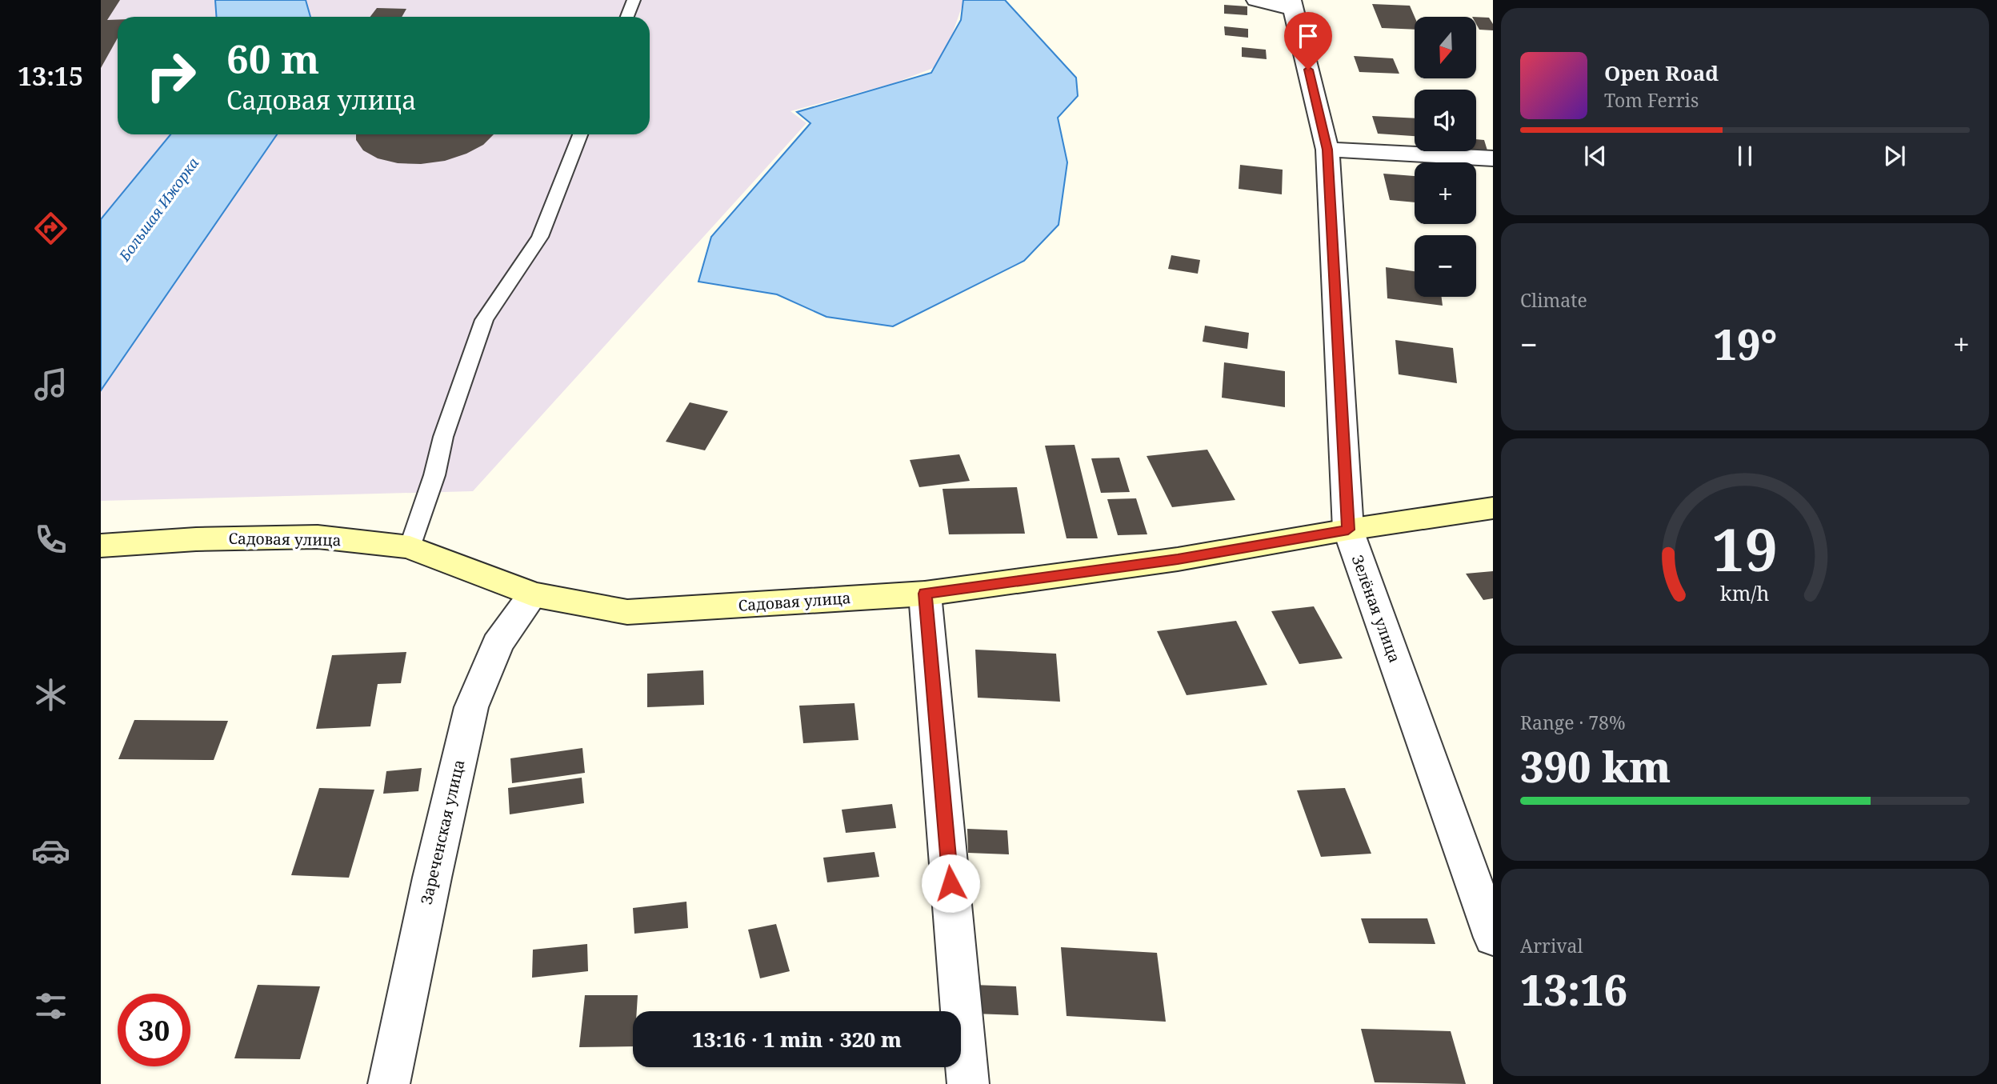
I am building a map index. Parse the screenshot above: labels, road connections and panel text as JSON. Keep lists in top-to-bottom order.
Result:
{
  "streets": {
    "street": ["Садовая улица", "Зелёная улица", "Зареченская улица"]
  },
  "crossings": [
    ["Садовая улица", "Зелёная улица"],
    ["Садовая улица", "Зареченская улица"]
  ],
  "water": ["Большая Ижорка"],
  "north": "bottom",
  "page": {
    "tabs": "13:15",
    "map_buttons": ["+", "−"],
    "turn": ["60 m", "Садовая улица"],
    "song": ["Open Road", "Tom Ferris"],
    "tile": [
      "Climate",
      ["Range · 78%", "390 km"],
      ["Arrival", "13:16"]
    ],
    "heat": ["−", "19°", "+"],
    "limit": "30",
    "trip": "13:16 · 1 min · 320 m",
    "gauge": ["19", "km/h"]
  }
}
